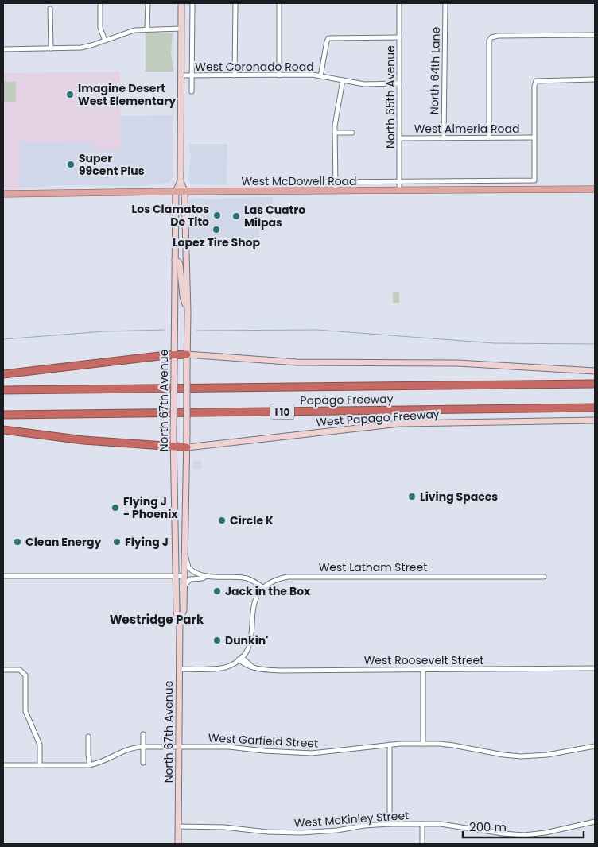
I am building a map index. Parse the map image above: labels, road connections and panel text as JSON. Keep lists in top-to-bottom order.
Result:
{
  "streets": {
    "highway": ["Papago Freeway", "I 10"],
    "main road": ["West McDowell Road", "North 67th Avenue", "West Papago Freeway"],
    "street": [
      "West Coronado Road",
      "North 64th Lane",
      "North 65th Avenue",
      "West Almeria Road",
      "West Latham Street",
      "West Roosevelt Street",
      "West Garfield Street",
      "West McKinley Street"
    ]
  },
  "crossings": [
    ["West Coronado Road", "North 65th Avenue"],
    ["West Coronado Road", "North 67th Avenue"],
    ["North 64th Lane", "West Almeria Road"],
    ["North 65th Avenue", "West Almeria Road"],
    ["North 65th Avenue", "West McDowell Road"],
    ["West Almeria Road", "West McDowell Road"],
    ["West McDowell Road", "North 67th Avenue"],
    ["North 67th Avenue", "West Papago Freeway"],
    ["North 67th Avenue", "West Garfield Street"],
    ["North 67th Avenue", "West McKinley Street"]
  ],
  "districts": ["Westridge Park"],
  "places": [
    "Imagine Desert West Elementary",
    "Super 99cent Plus",
    "Los Clamatos De Tito",
    "Las Cuatro Milpas",
    "Lopez Tire Shop",
    "Living Spaces",
    "Flying J - Phoenix",
    "Circle K",
    "Clean Energy",
    "Flying J",
    "Jack in the Box",
    "Dunkin'"
  ],
  "scale_bar": "200 m"
}
